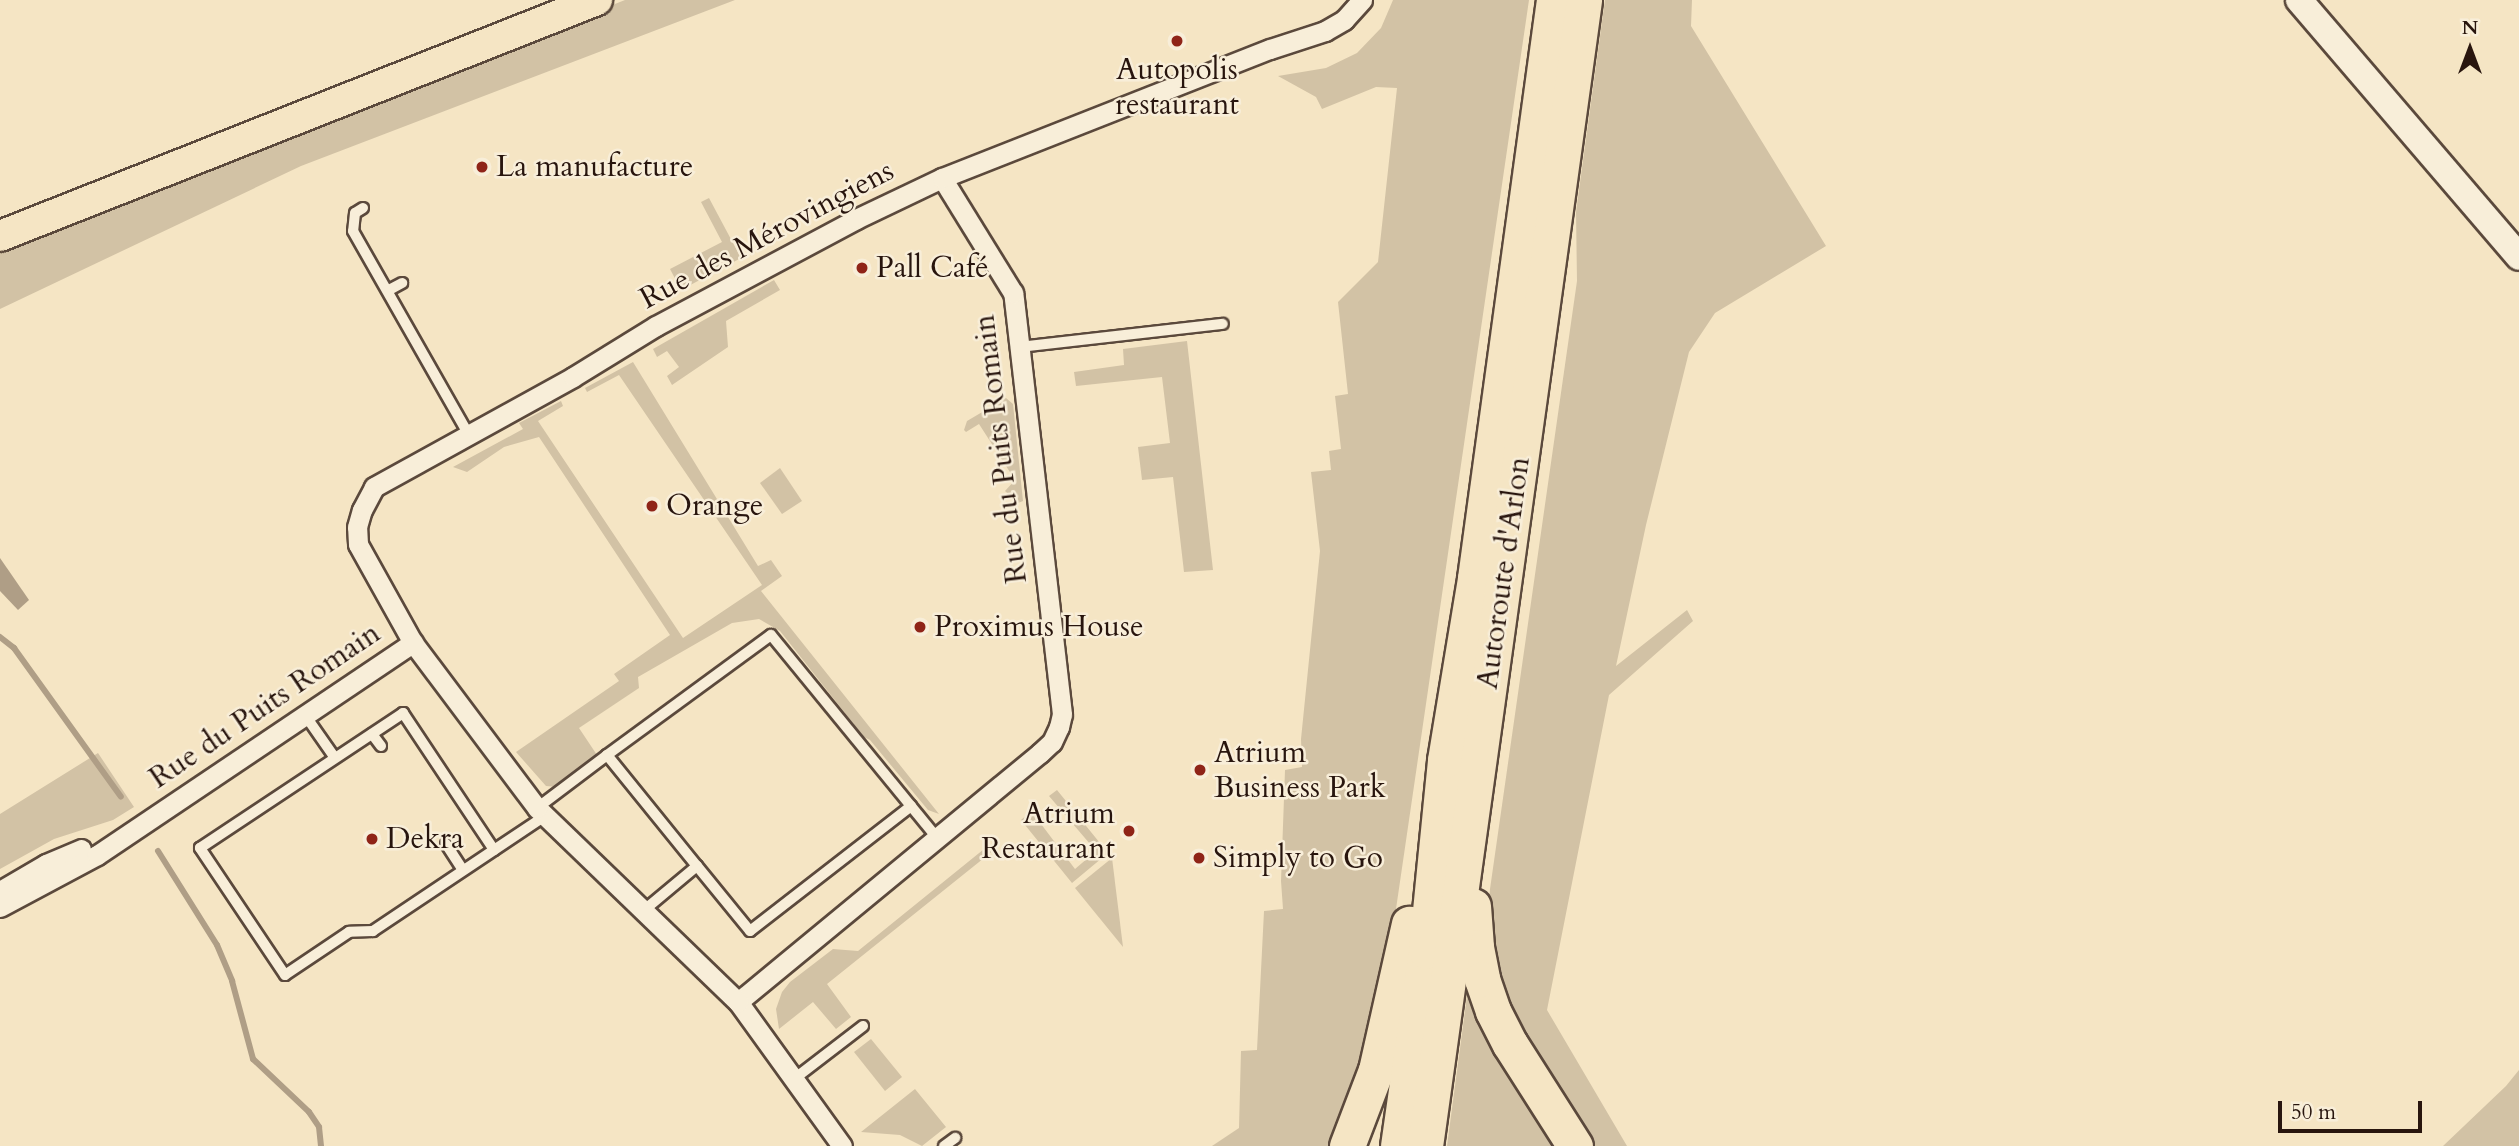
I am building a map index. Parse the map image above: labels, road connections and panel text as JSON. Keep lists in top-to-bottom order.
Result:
{
  "streets": {
    "highway": ["Autoroute d'Arlon"],
    "street": ["Rue des Mérovingiens", "Rue du Puits Romain"]
  },
  "crossings": [
    ["Rue des Mérovingiens", "Rue du Puits Romain"]
  ],
  "places": [
    "Autopolis restaurant",
    "La manufacture",
    "Pall Café",
    "Orange",
    "Proximus House",
    "Atrium Business Park",
    "Atrium Restaurant",
    "Dekra",
    "Simply to Go"
  ],
  "scale_bar": "50 m",
  "north": "top"
}
